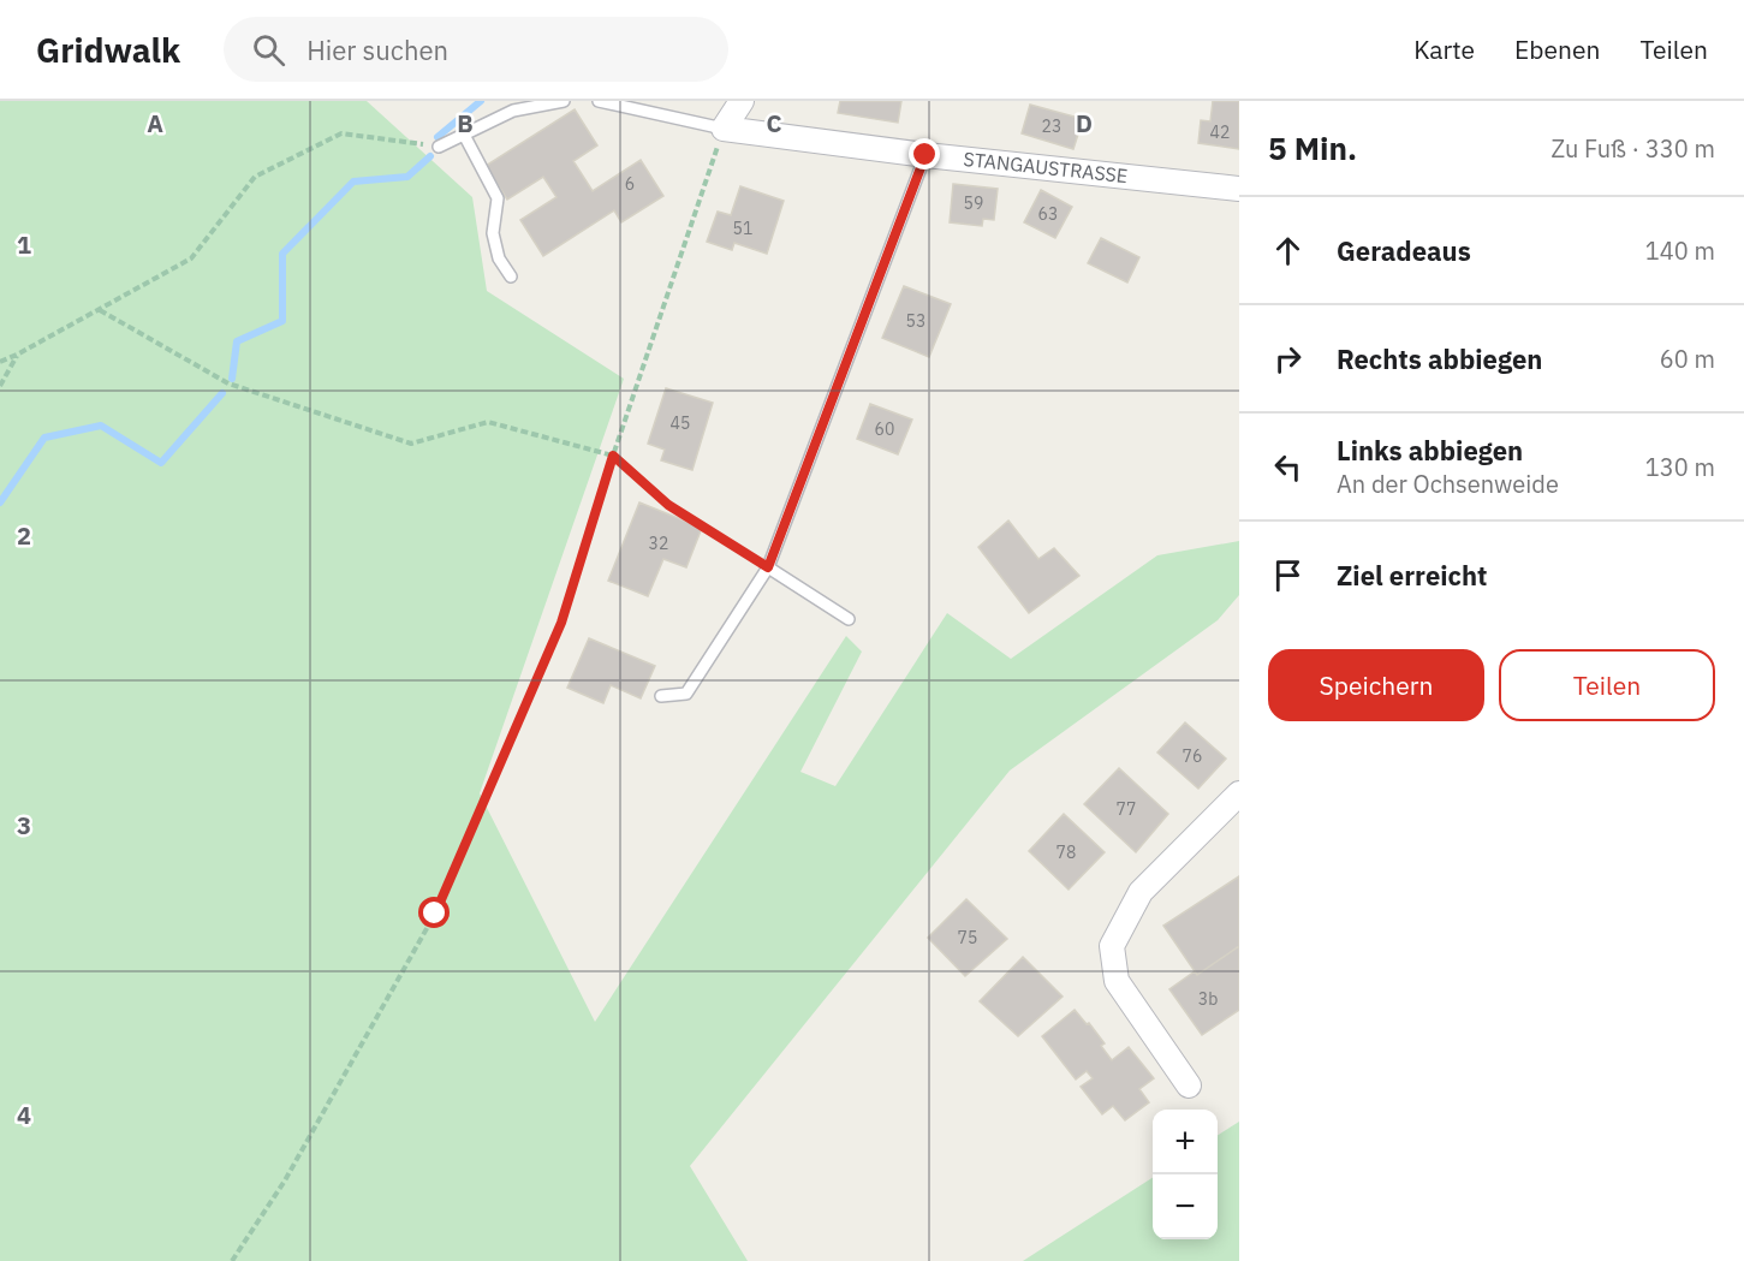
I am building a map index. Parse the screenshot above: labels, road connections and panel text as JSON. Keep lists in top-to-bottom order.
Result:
{
  "streets": {
    "street": ["STANGAUSTRASSE"]
  },
  "house_numbers": [
    "23",
    "42",
    "6",
    "59",
    "63",
    "51",
    "53",
    "45",
    "60",
    "32",
    "76",
    "77",
    "78",
    "75",
    "3b"
  ],
  "page": {
    "header": "Gridwalk",
    "search": "Hier suchen",
    "nav": ["Karte", "Ebenen", "Teilen"],
    "heading": ["5 Min.", "Zu Fuß · 330 m"],
    "list": [
      ["Geradeaus", "140 m"],
      ["Rechts abbiegen", "60 m"],
      ["Links abbiegen", "An der Ochsenweide", "130 m"],
      "Ziel erreicht"
    ],
    "buttons": ["Speichern", "Teilen"],
    "map_buttons": ["+", "−"]
  },
  "grid": {
    "columns": [
      "A",
      "B",
      "C",
      "D"
    ],
    "rows": [
      "1",
      "2",
      "3",
      "4"
    ]
  }
}
